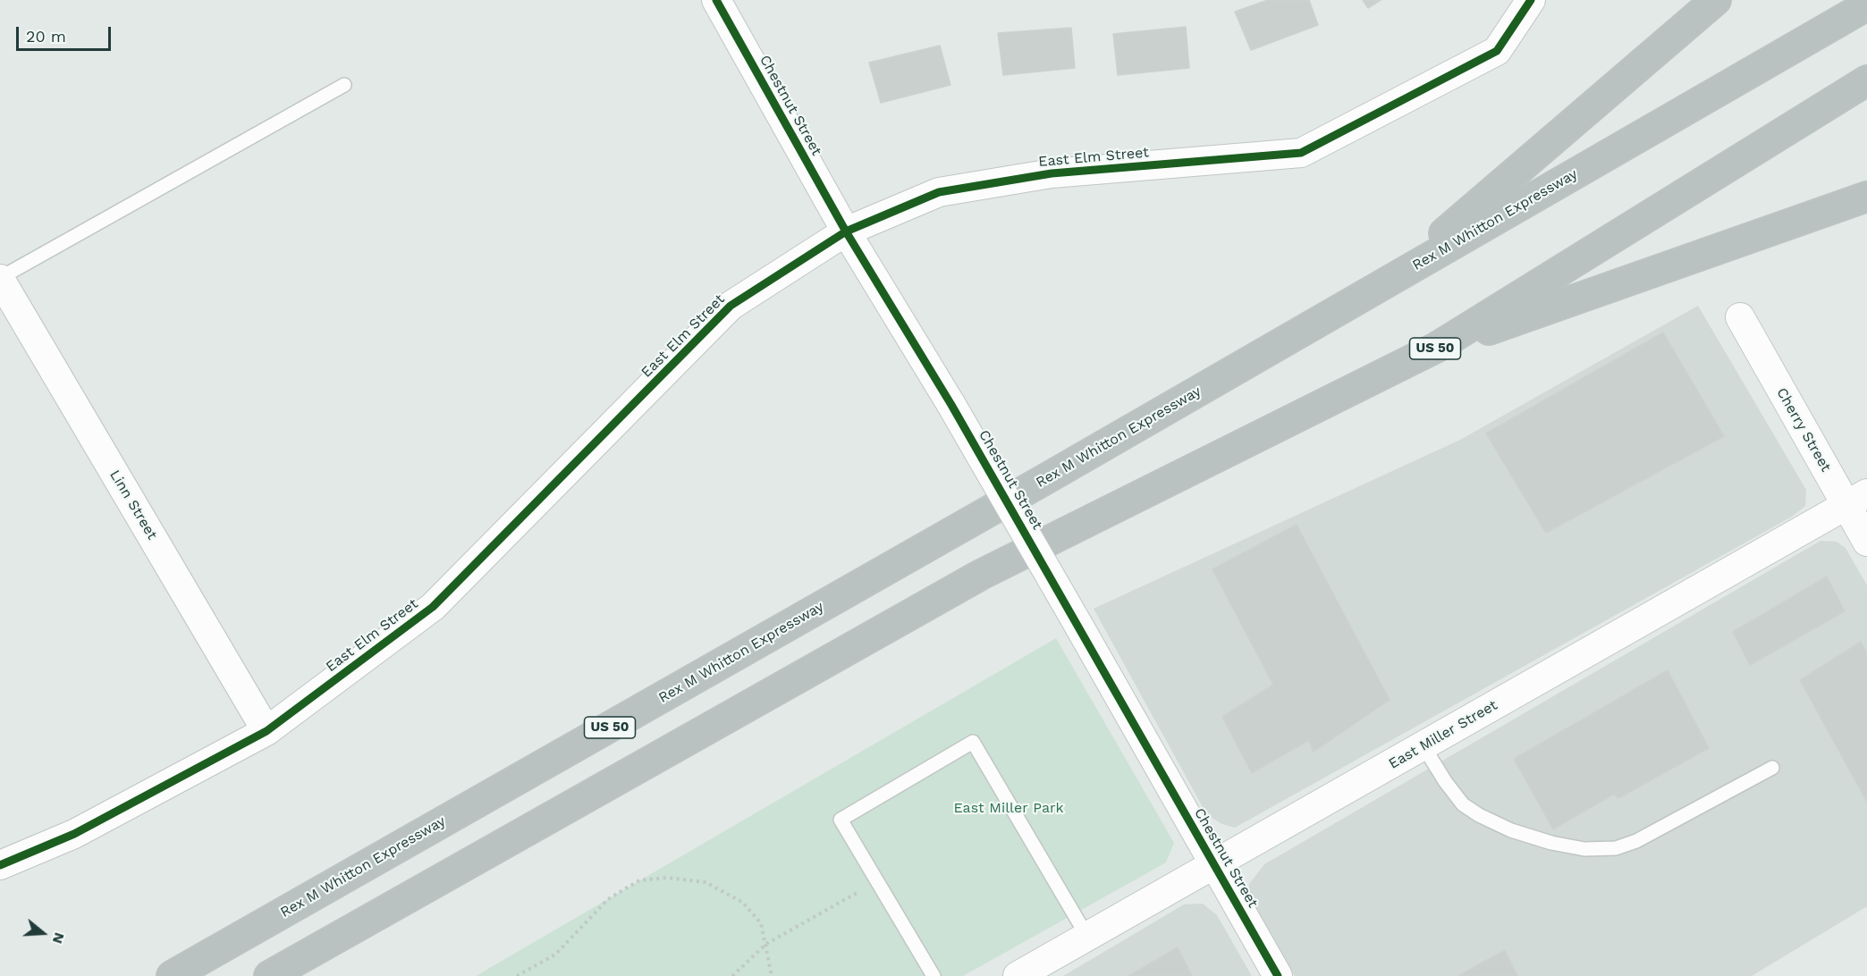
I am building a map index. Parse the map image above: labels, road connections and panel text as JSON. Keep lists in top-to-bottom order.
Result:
{
  "streets": {
    "highway": ["Rex M Whitton Expressway", "US 50"],
    "street": [
      "Chestnut Street",
      "East Elm Street",
      "Cherry Street",
      "Linn Street",
      "East Miller Street"
    ]
  },
  "crossings": [
    ["Chestnut Street", "East Elm Street"],
    ["Chestnut Street", "East Miller Street"],
    ["East Elm Street", "Linn Street"],
    ["Cherry Street", "East Miller Street"]
  ],
  "parks": ["East Miller Park"],
  "scale_bar": "20 m",
  "north": "right"
}
